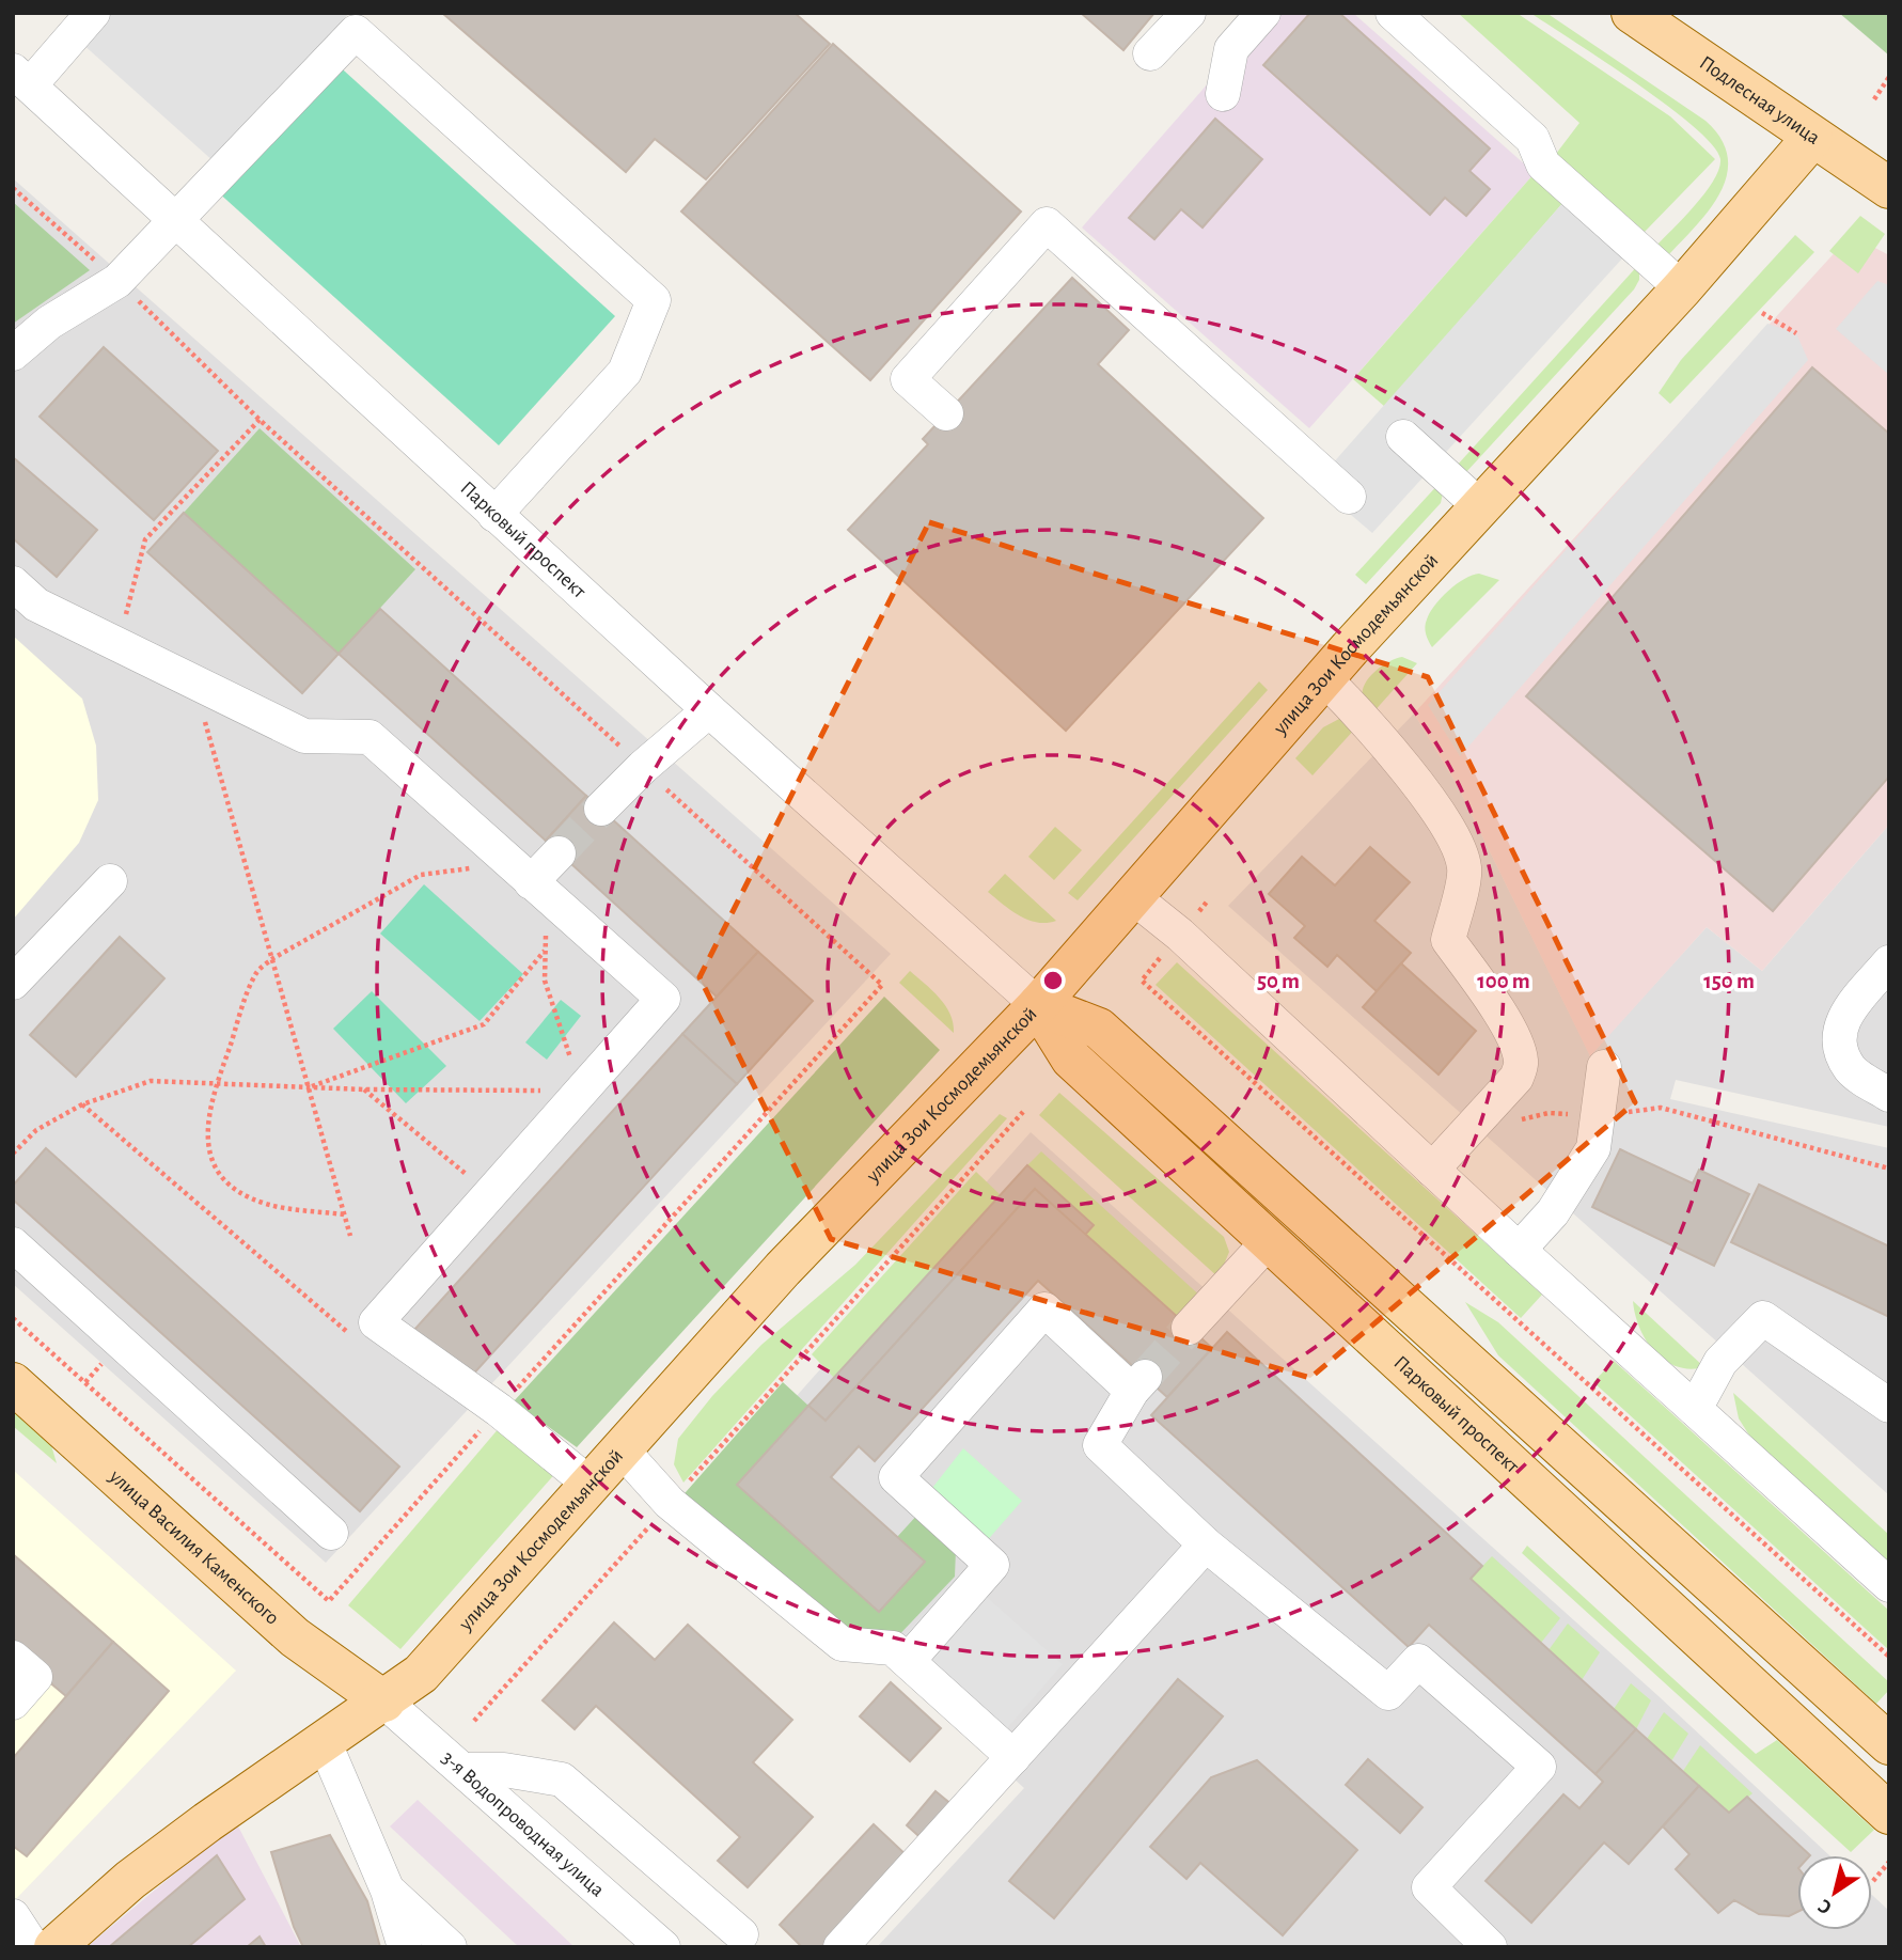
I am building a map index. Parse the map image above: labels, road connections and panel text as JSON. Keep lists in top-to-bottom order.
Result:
{
  "streets": {
    "main road": [
      "Подлесная улица",
      "Парковый проспект",
      "улица Зои Космодемьянской",
      "улица Василия Каменского"
    ],
    "street": ["3-я Водопроводная улица"]
  },
  "crossings": [
    ["Подлесная улица", "улица Зои Космодемьянской"],
    ["Парковый проспект", "улица Зои Космодемьянской"],
    ["улица Зои Космодемьянской", "улица Василия Каменского"],
    ["улица Зои Космодемьянской", "3-я Водопроводная улица"],
    ["улица Василия Каменского", "3-я Водопроводная улица"]
  ],
  "north": "bottom left",
  "rings": ["50 m", "100 m", "150 m"]
}
